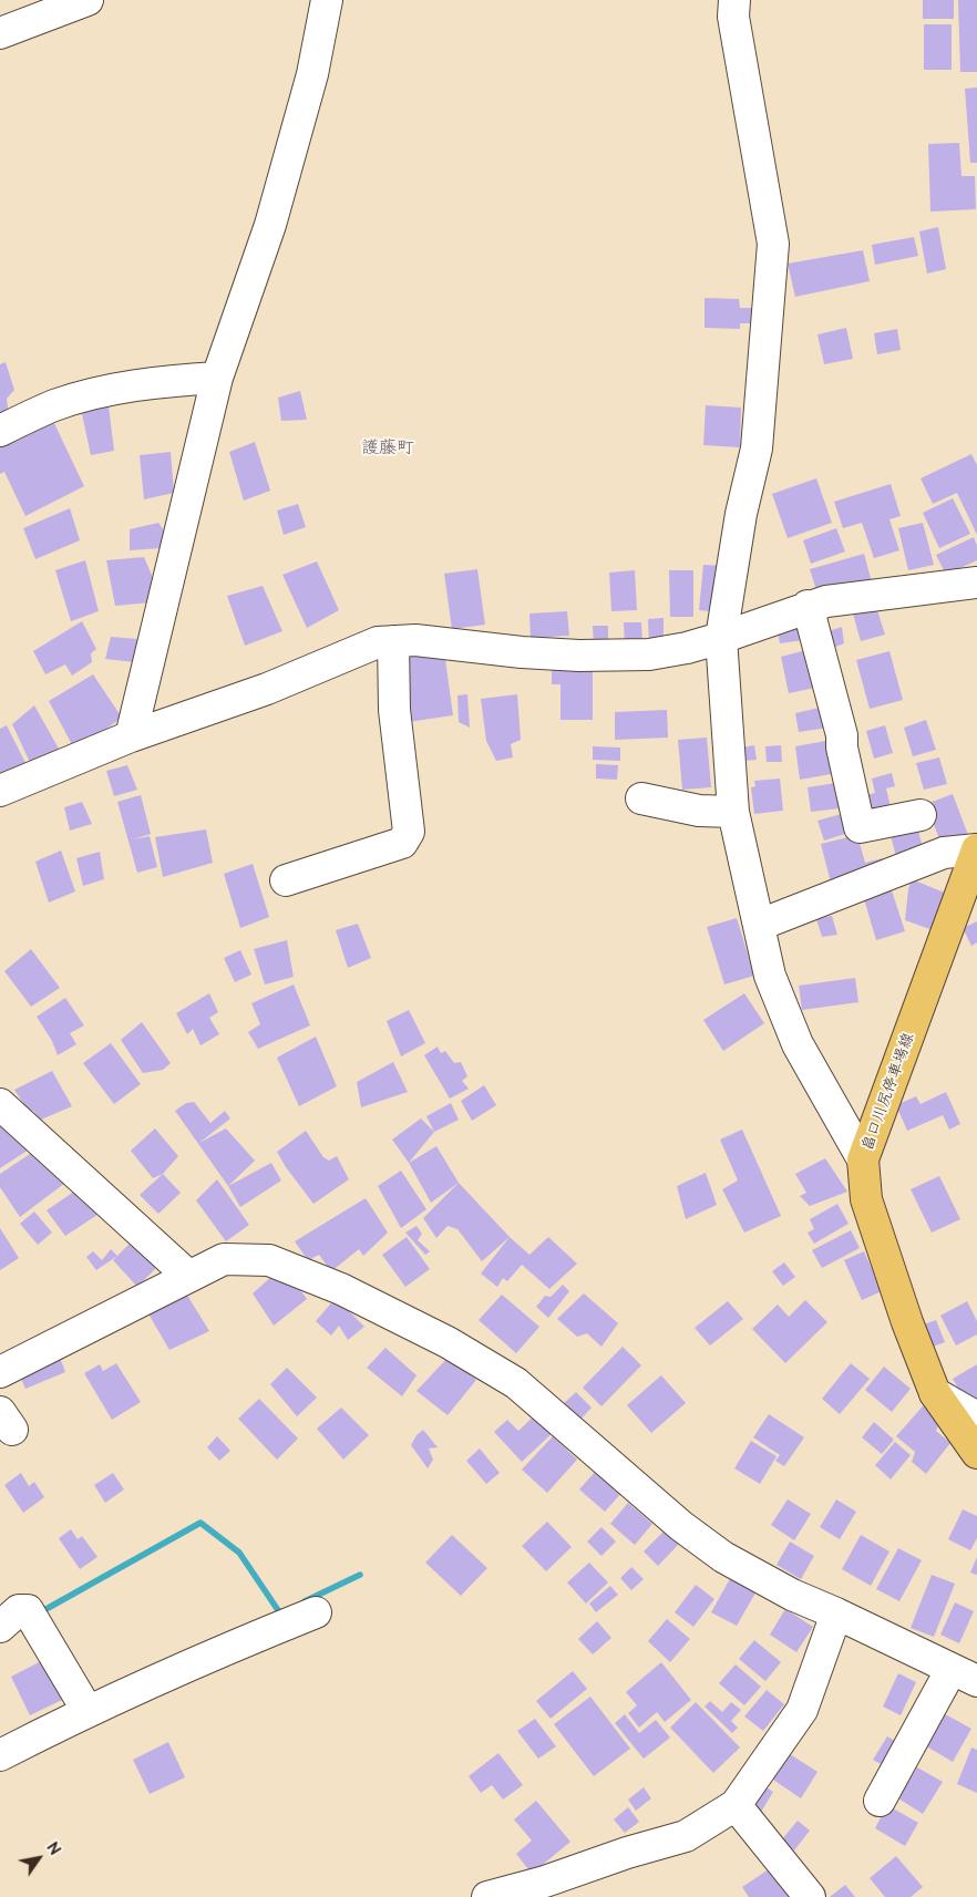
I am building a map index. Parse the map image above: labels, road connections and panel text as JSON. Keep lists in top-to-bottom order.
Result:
{
  "streets": {
    "main road": ["畠口川尻停車場線"]
  },
  "districts": ["護藤町"],
  "north": "top right"
}
